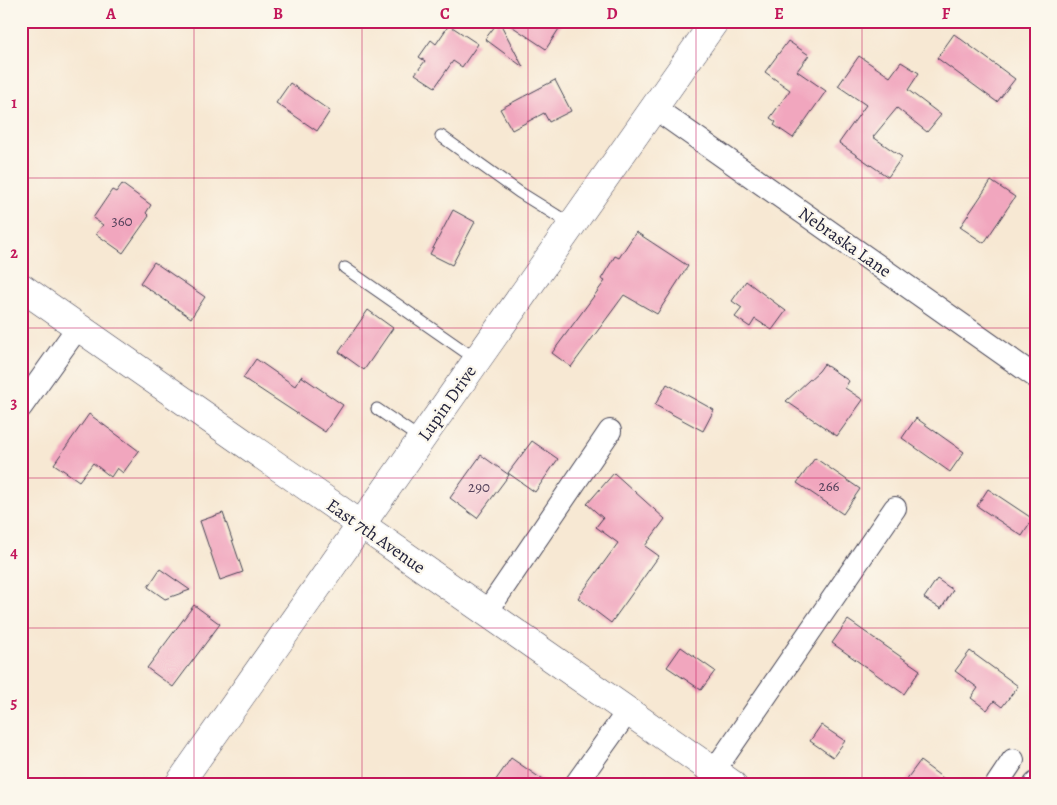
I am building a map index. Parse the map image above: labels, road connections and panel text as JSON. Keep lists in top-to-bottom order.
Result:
{
  "streets": {
    "street": ["Nebraska Lane", "Lupin Drive", "East 7th Avenue"]
  },
  "crossings": [
    ["Nebraska Lane", "Lupin Drive"],
    ["Lupin Drive", "East 7th Avenue"]
  ],
  "house_numbers": ["360", "266", "290"],
  "grid": {
    "columns": [
      "A",
      "B",
      "C",
      "D",
      "E",
      "F"
    ],
    "rows": [
      "1",
      "2",
      "3",
      "4",
      "5"
    ]
  }
}
